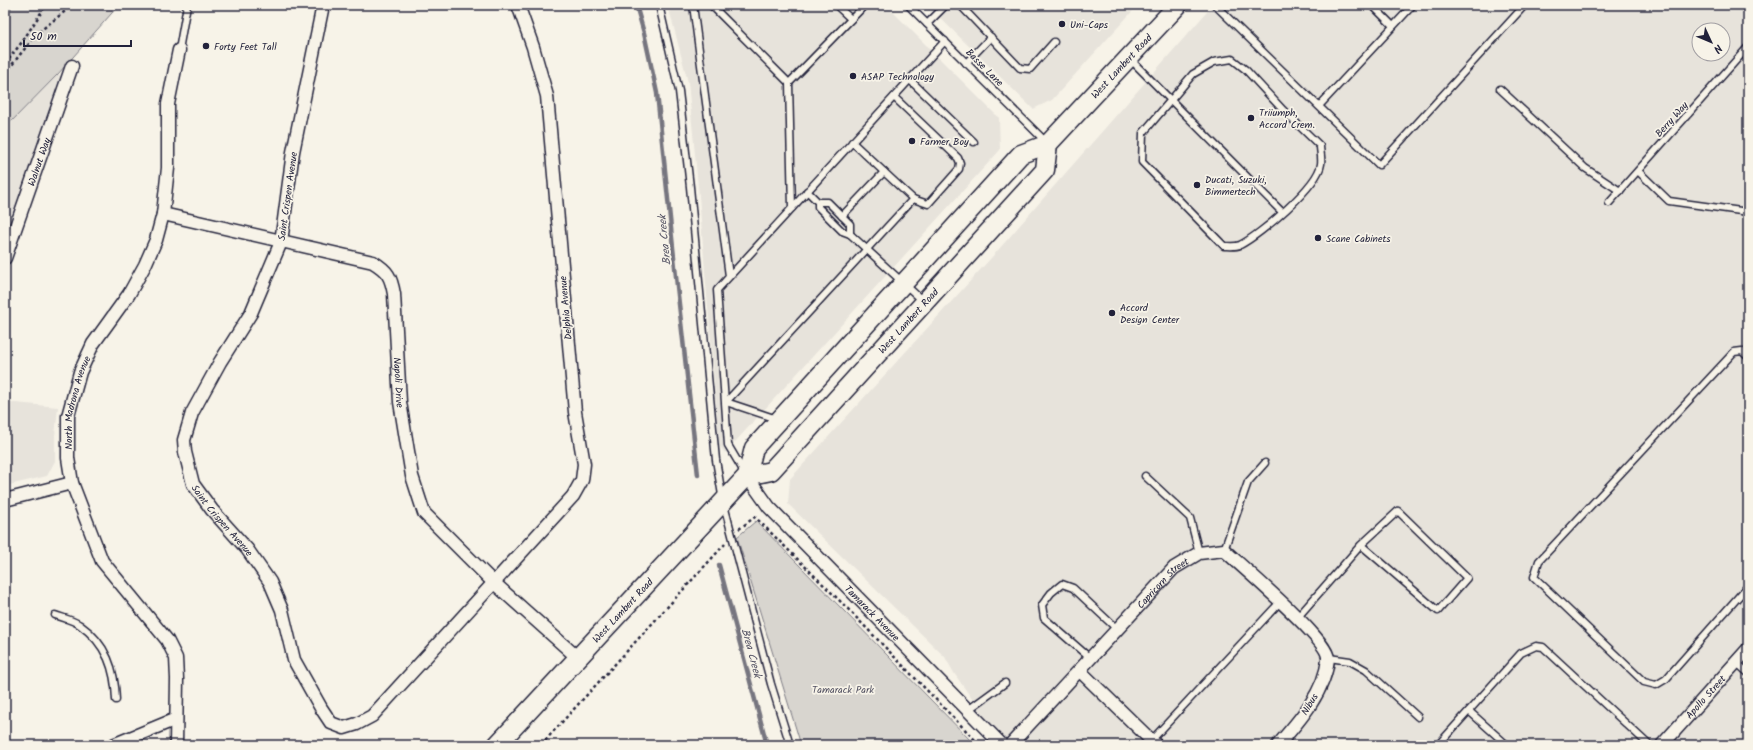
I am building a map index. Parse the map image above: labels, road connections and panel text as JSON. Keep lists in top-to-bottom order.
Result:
{
  "streets": {
    "main road": ["West Lambert Road"],
    "street": [
      "Walnut Way",
      "Saint Crispen Avenue",
      "Delphia Avenue",
      "Napoli Drive",
      "North Madrona Avenue",
      "Capricorn Street",
      "Tamarack Avenue",
      "Apollo Street",
      "Nibus"
    ],
    "lane": ["Basse Lane", "Berry Way"]
  },
  "crossings": [
    ["West Lambert Road", "Basse Lane"],
    ["West Lambert Road", "Napoli Drive"],
    ["West Lambert Road", "Tamarack Avenue"],
    ["Saint Crispen Avenue", "Delphia Avenue"],
    ["Saint Crispen Avenue", "Napoli Drive"],
    ["Delphia Avenue", "Napoli Drive"],
    ["Napoli Drive", "North Madrona Avenue"]
  ],
  "water": ["Brea Creek"],
  "parks": ["Tamarack Park"],
  "places": [
    "Uni-Caps",
    "Forty Feet Tall",
    "ASAP Technology",
    "Triiumph, Accord Crem.",
    "Farmer Boy",
    "Ducati, Suzuki, Bimmertech",
    "Scane Cabinets",
    "Accord Design Center"
  ],
  "scale_bar": "50 m",
  "north": "bottom right"
}
